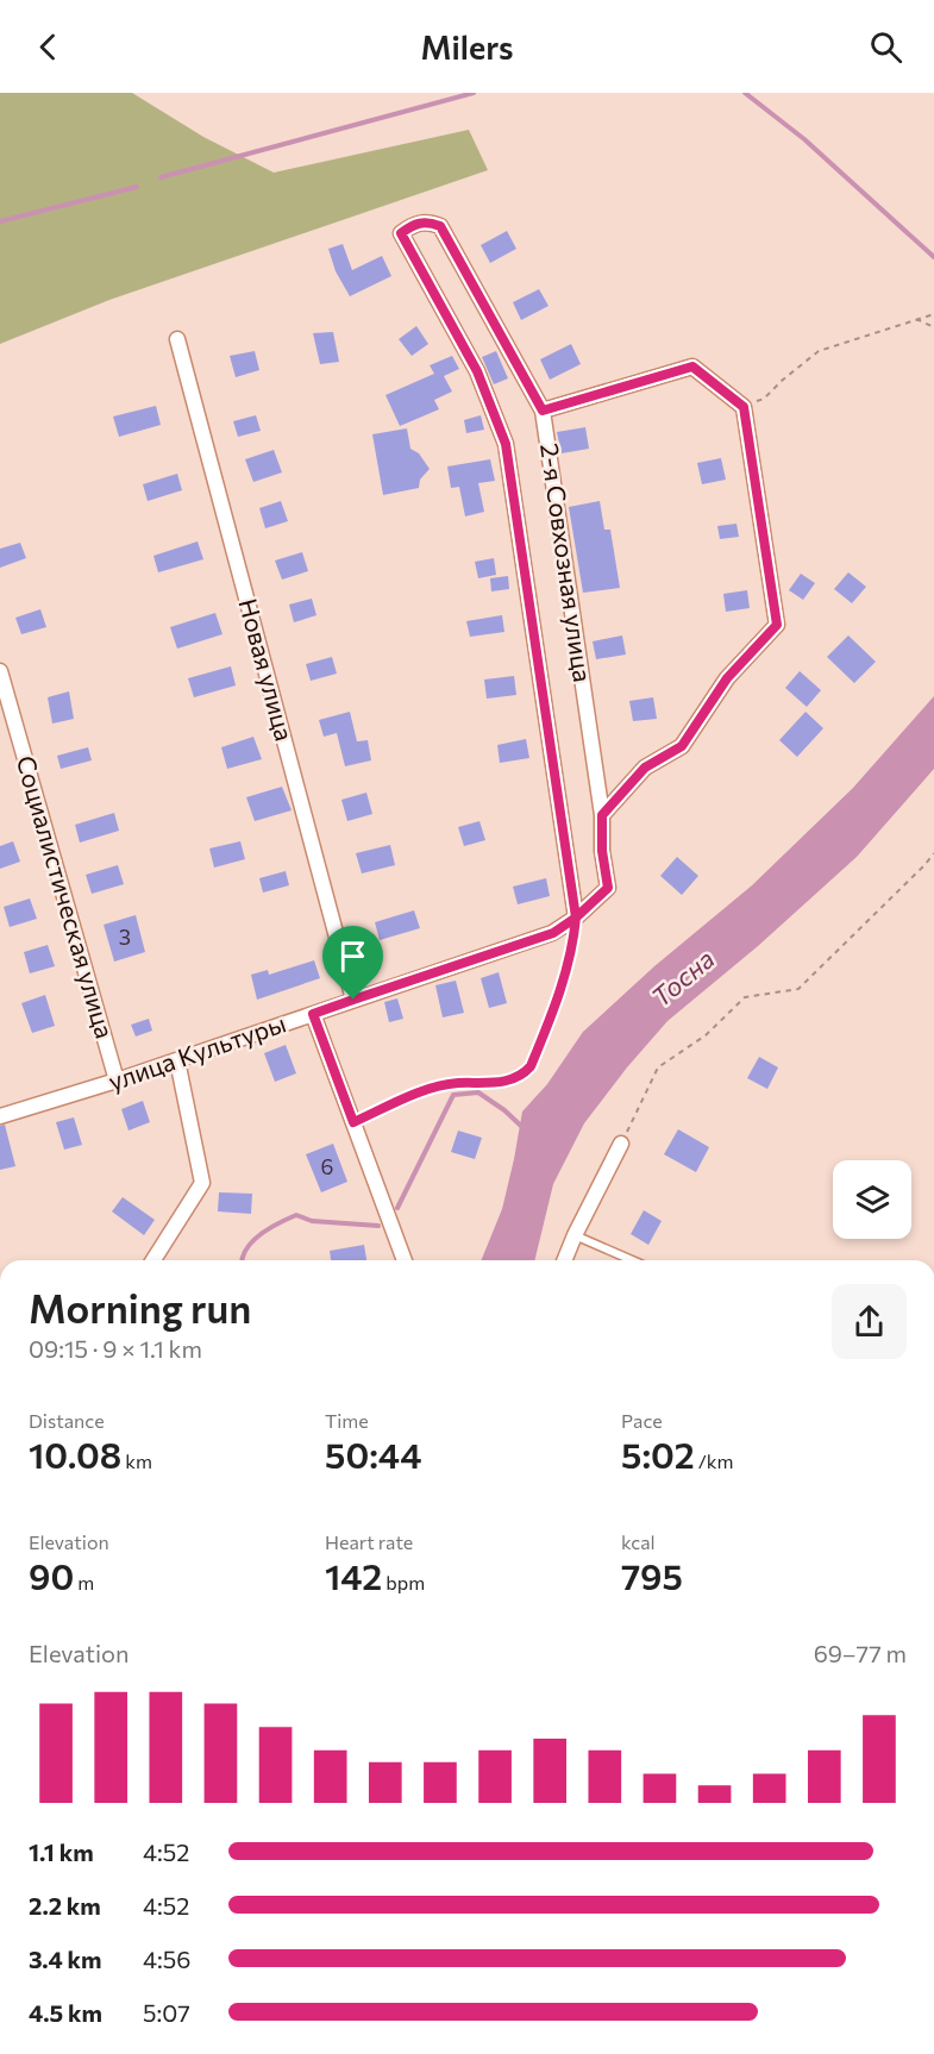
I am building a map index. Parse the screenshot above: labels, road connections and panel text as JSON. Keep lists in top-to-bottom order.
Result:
{
  "streets": {
    "street": [
      "2-я Совхозная улица",
      "Новая улица",
      "Социалистическая улица",
      "улица Культуры"
    ]
  },
  "crossings": [
    ["2-я Совхозная улица", "улица Культуры"],
    ["Новая улица", "улица Культуры"],
    ["Социалистическая улица", "улица Культуры"]
  ],
  "water": ["Тосна"],
  "house_numbers": ["3", "6"],
  "page": {
    "header": "Milers",
    "heading": ["Morning run", "09:15 · 9 × 1.1 km"],
    "stats": [
      ["Distance", "10.08 km"],
      ["Time", "50:44"],
      ["Pace", "5:02 /km"],
      ["Elevation", "90 m"],
      ["Heart rate", "142 bpm"],
      ["kcal", "795"]
    ],
    "chart": ["Elevation", "69–77 m"],
    "list": [
      {
        "name": "1.1 km",
        "note": "4:52"
      },
      {
        "name": "2.2 km",
        "note": "4:52"
      },
      {
        "name": "3.4 km",
        "note": "4:56"
      },
      {
        "name": "4.5 km",
        "note": "5:07"
      }
    ]
  }
}
